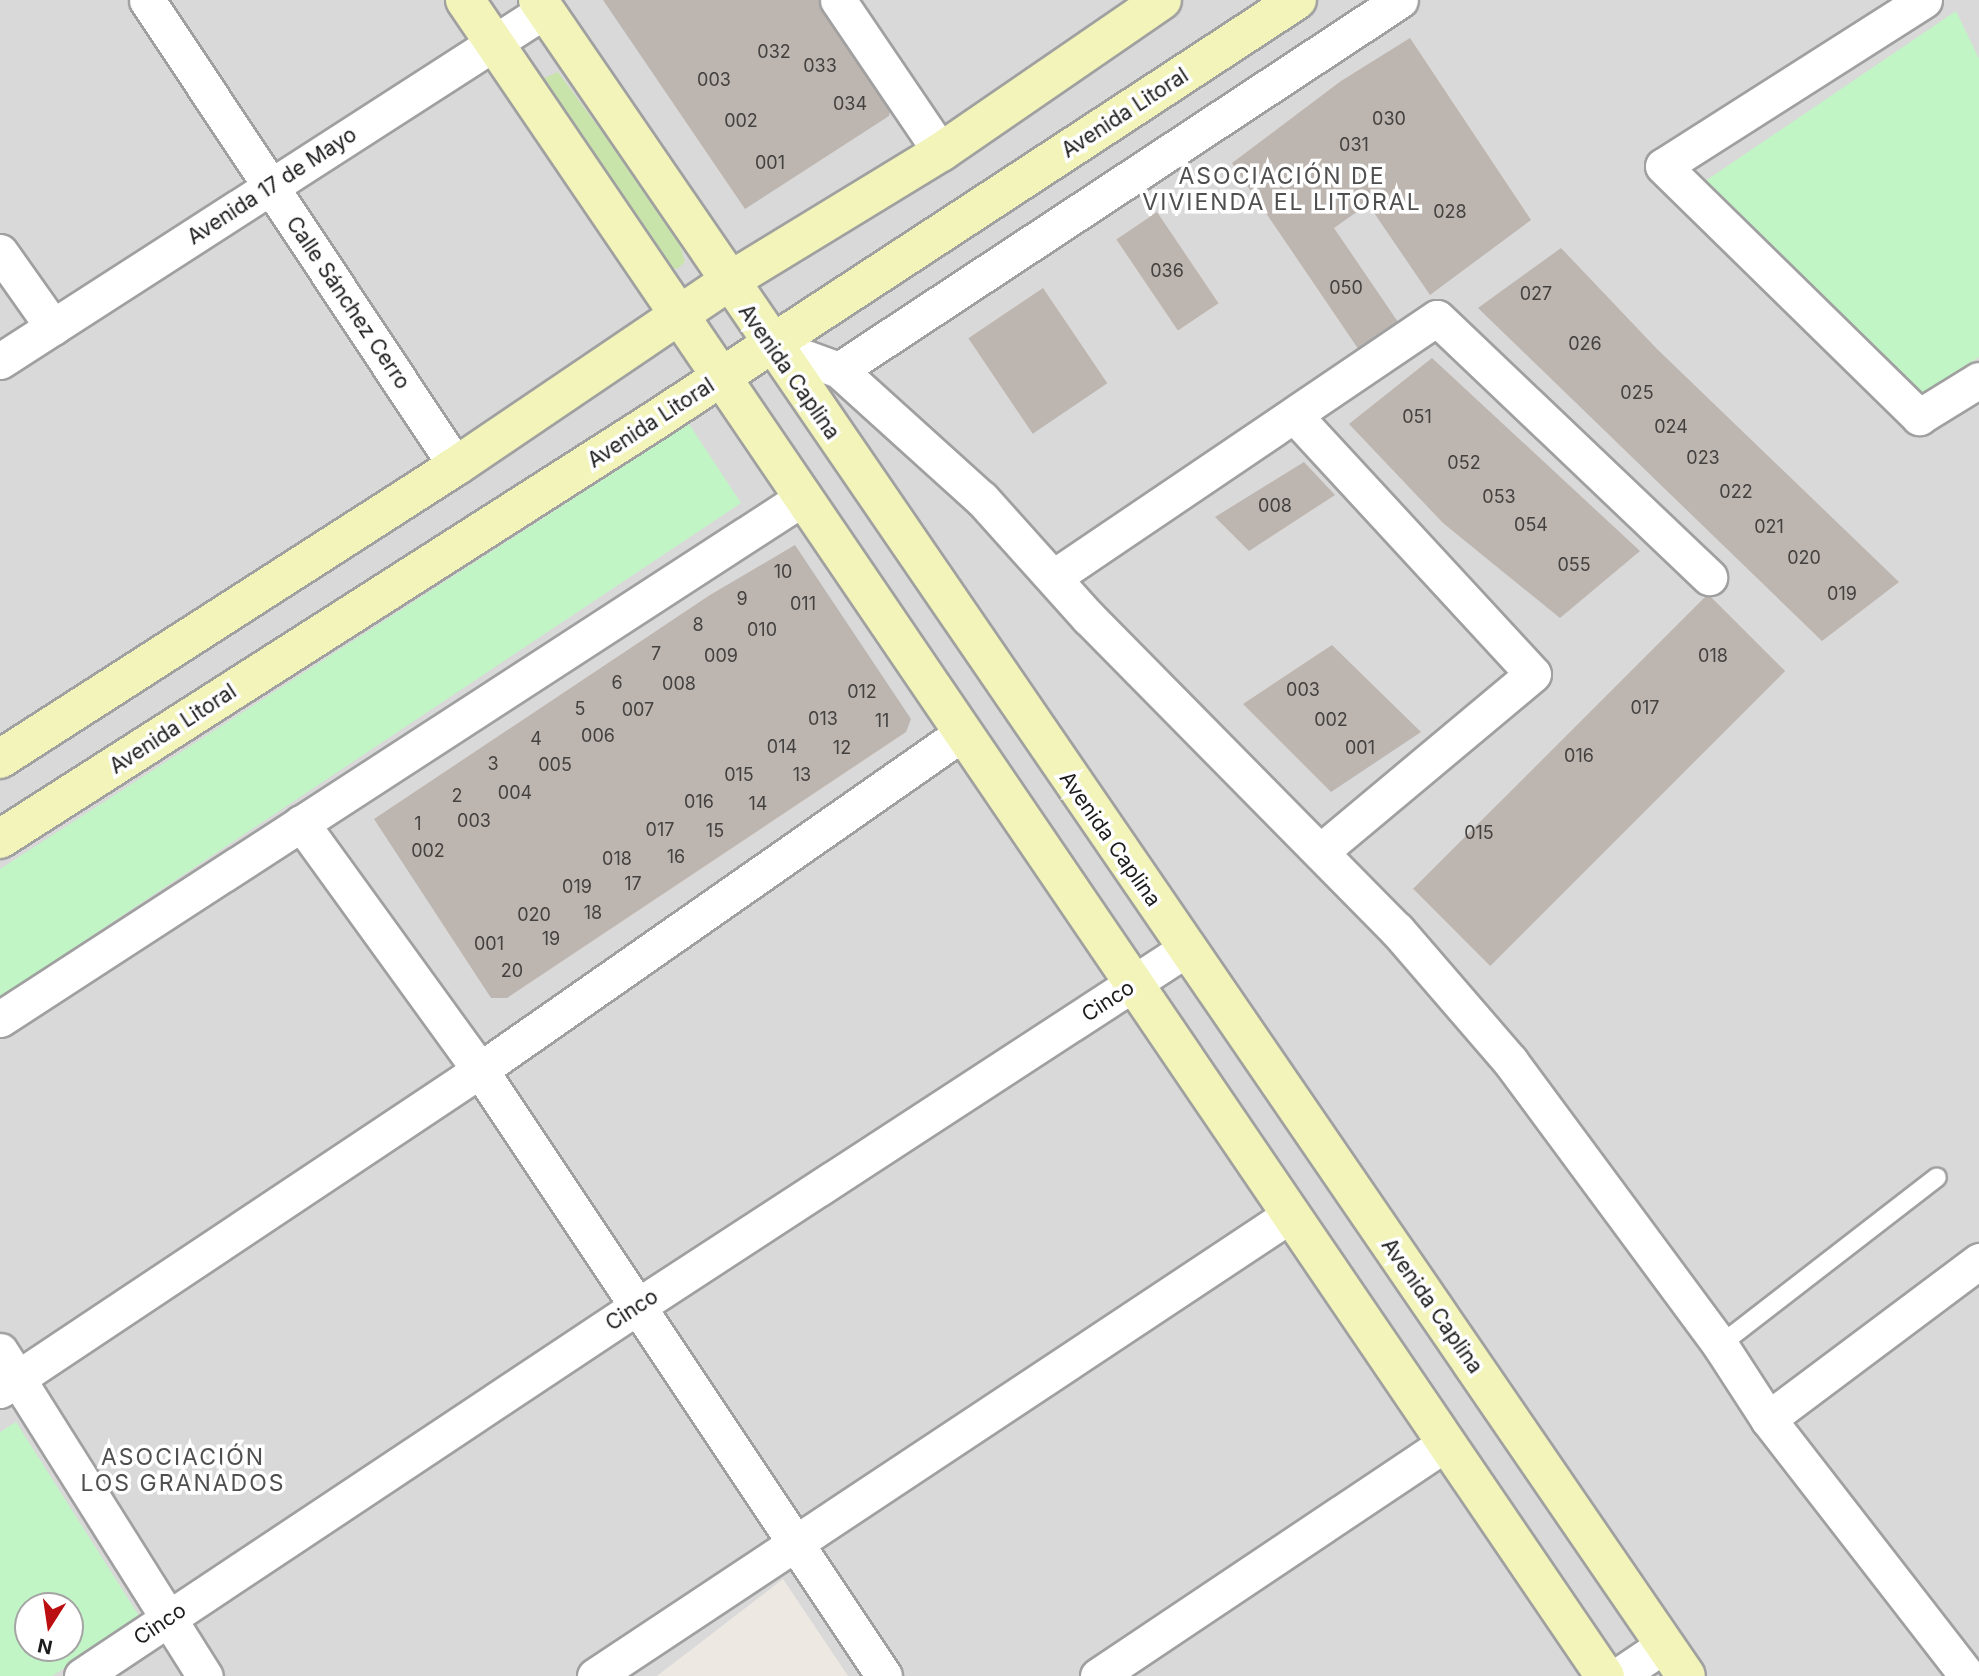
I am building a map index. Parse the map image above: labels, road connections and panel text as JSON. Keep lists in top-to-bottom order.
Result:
{
  "streets": {
    "main road": ["Avenida Litoral", "Avenida Caplina"],
    "street": ["Avenida 17 de Mayo", "Calle Sánchez Cerro", "Cinco"]
  },
  "crossings": [
    ["Avenida Litoral", "Avenida Caplina"],
    ["Avenida 17 de Mayo", "Calle Sánchez Cerro"],
    ["Avenida 17 de Mayo", "Avenida Caplina"],
    ["Avenida Caplina", "Cinco"]
  ],
  "districts": ["ASOCIACIÓN DE VIVIENDA EL LITORAL", "ASOCIACIÓN LOS GRANADOS"],
  "house_numbers": [
    "032",
    "033",
    "003",
    "034",
    "030",
    "002",
    "031",
    "001",
    "028",
    "036",
    "050",
    "027",
    "026",
    "025",
    "051",
    "024",
    "023",
    "052",
    "022",
    "053",
    "008",
    "054",
    "021",
    "020",
    "055",
    "10",
    "019",
    "9",
    "011",
    "8",
    "010",
    "7",
    "009",
    "018",
    "6",
    "008",
    "003",
    "012",
    "017",
    "5",
    "007",
    "013",
    "002",
    "11",
    "006",
    "4",
    "014",
    "12",
    "001",
    "016",
    "3",
    "005",
    "015",
    "13",
    "004",
    "2",
    "016",
    "14",
    "003",
    "1",
    "017",
    "15",
    "015",
    "002",
    "16",
    "018",
    "17",
    "019",
    "18",
    "020",
    "19",
    "001",
    "20"
  ],
  "north": "bottom"
}
